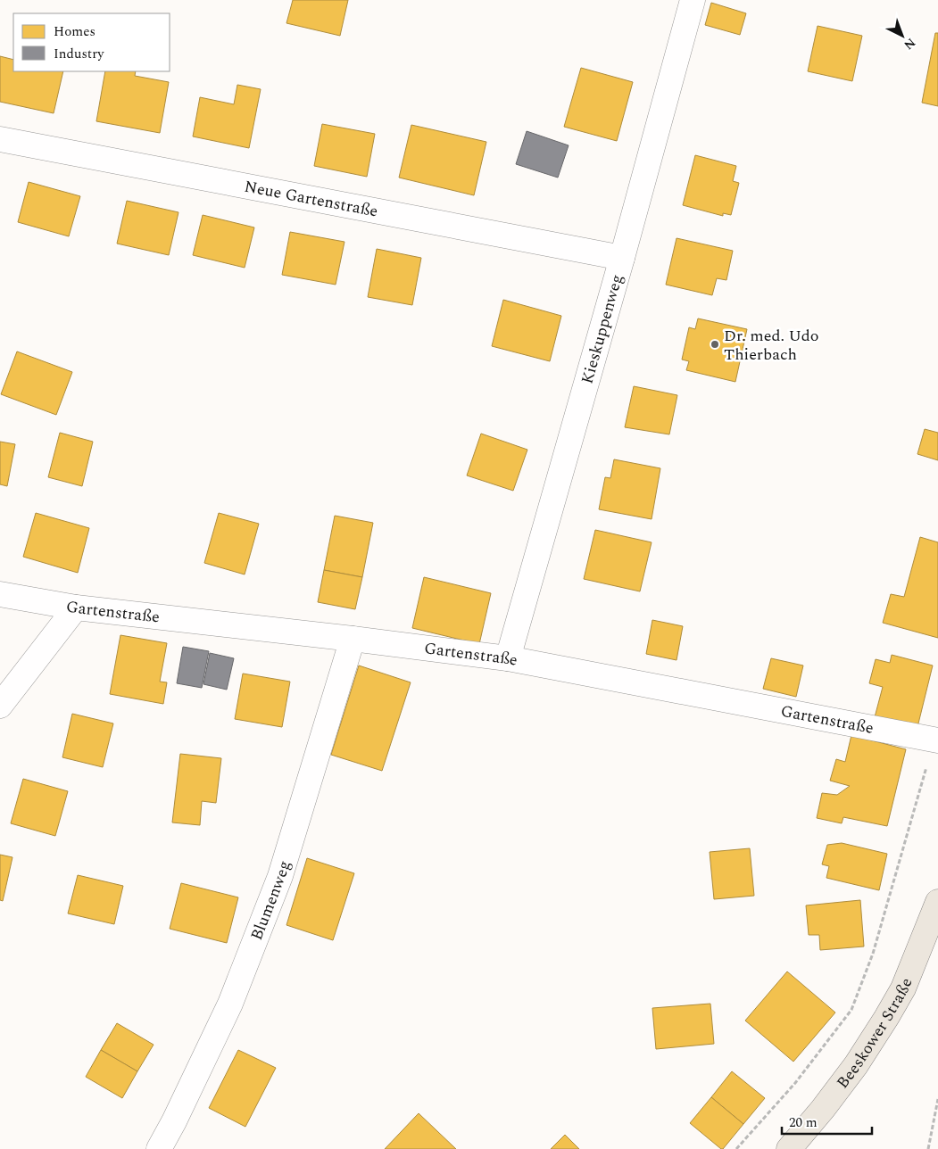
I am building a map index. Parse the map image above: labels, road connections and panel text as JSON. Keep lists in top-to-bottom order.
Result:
{
  "streets": {
    "main road": ["Beeskower Straße"],
    "street": [
      "Neue Gartenstraße",
      "Kieskuppenweg",
      "Gartenstraße",
      "Blumenweg"
    ]
  },
  "crossings": [
    ["Neue Gartenstraße", "Kieskuppenweg"],
    ["Kieskuppenweg", "Gartenstraße"],
    ["Gartenstraße", "Blumenweg"]
  ],
  "places": ["Dr. med. Udo Thierbach"],
  "legend": ["Homes", "Industry"],
  "scale_bar": "20 m",
  "north": "bottom right"
}
